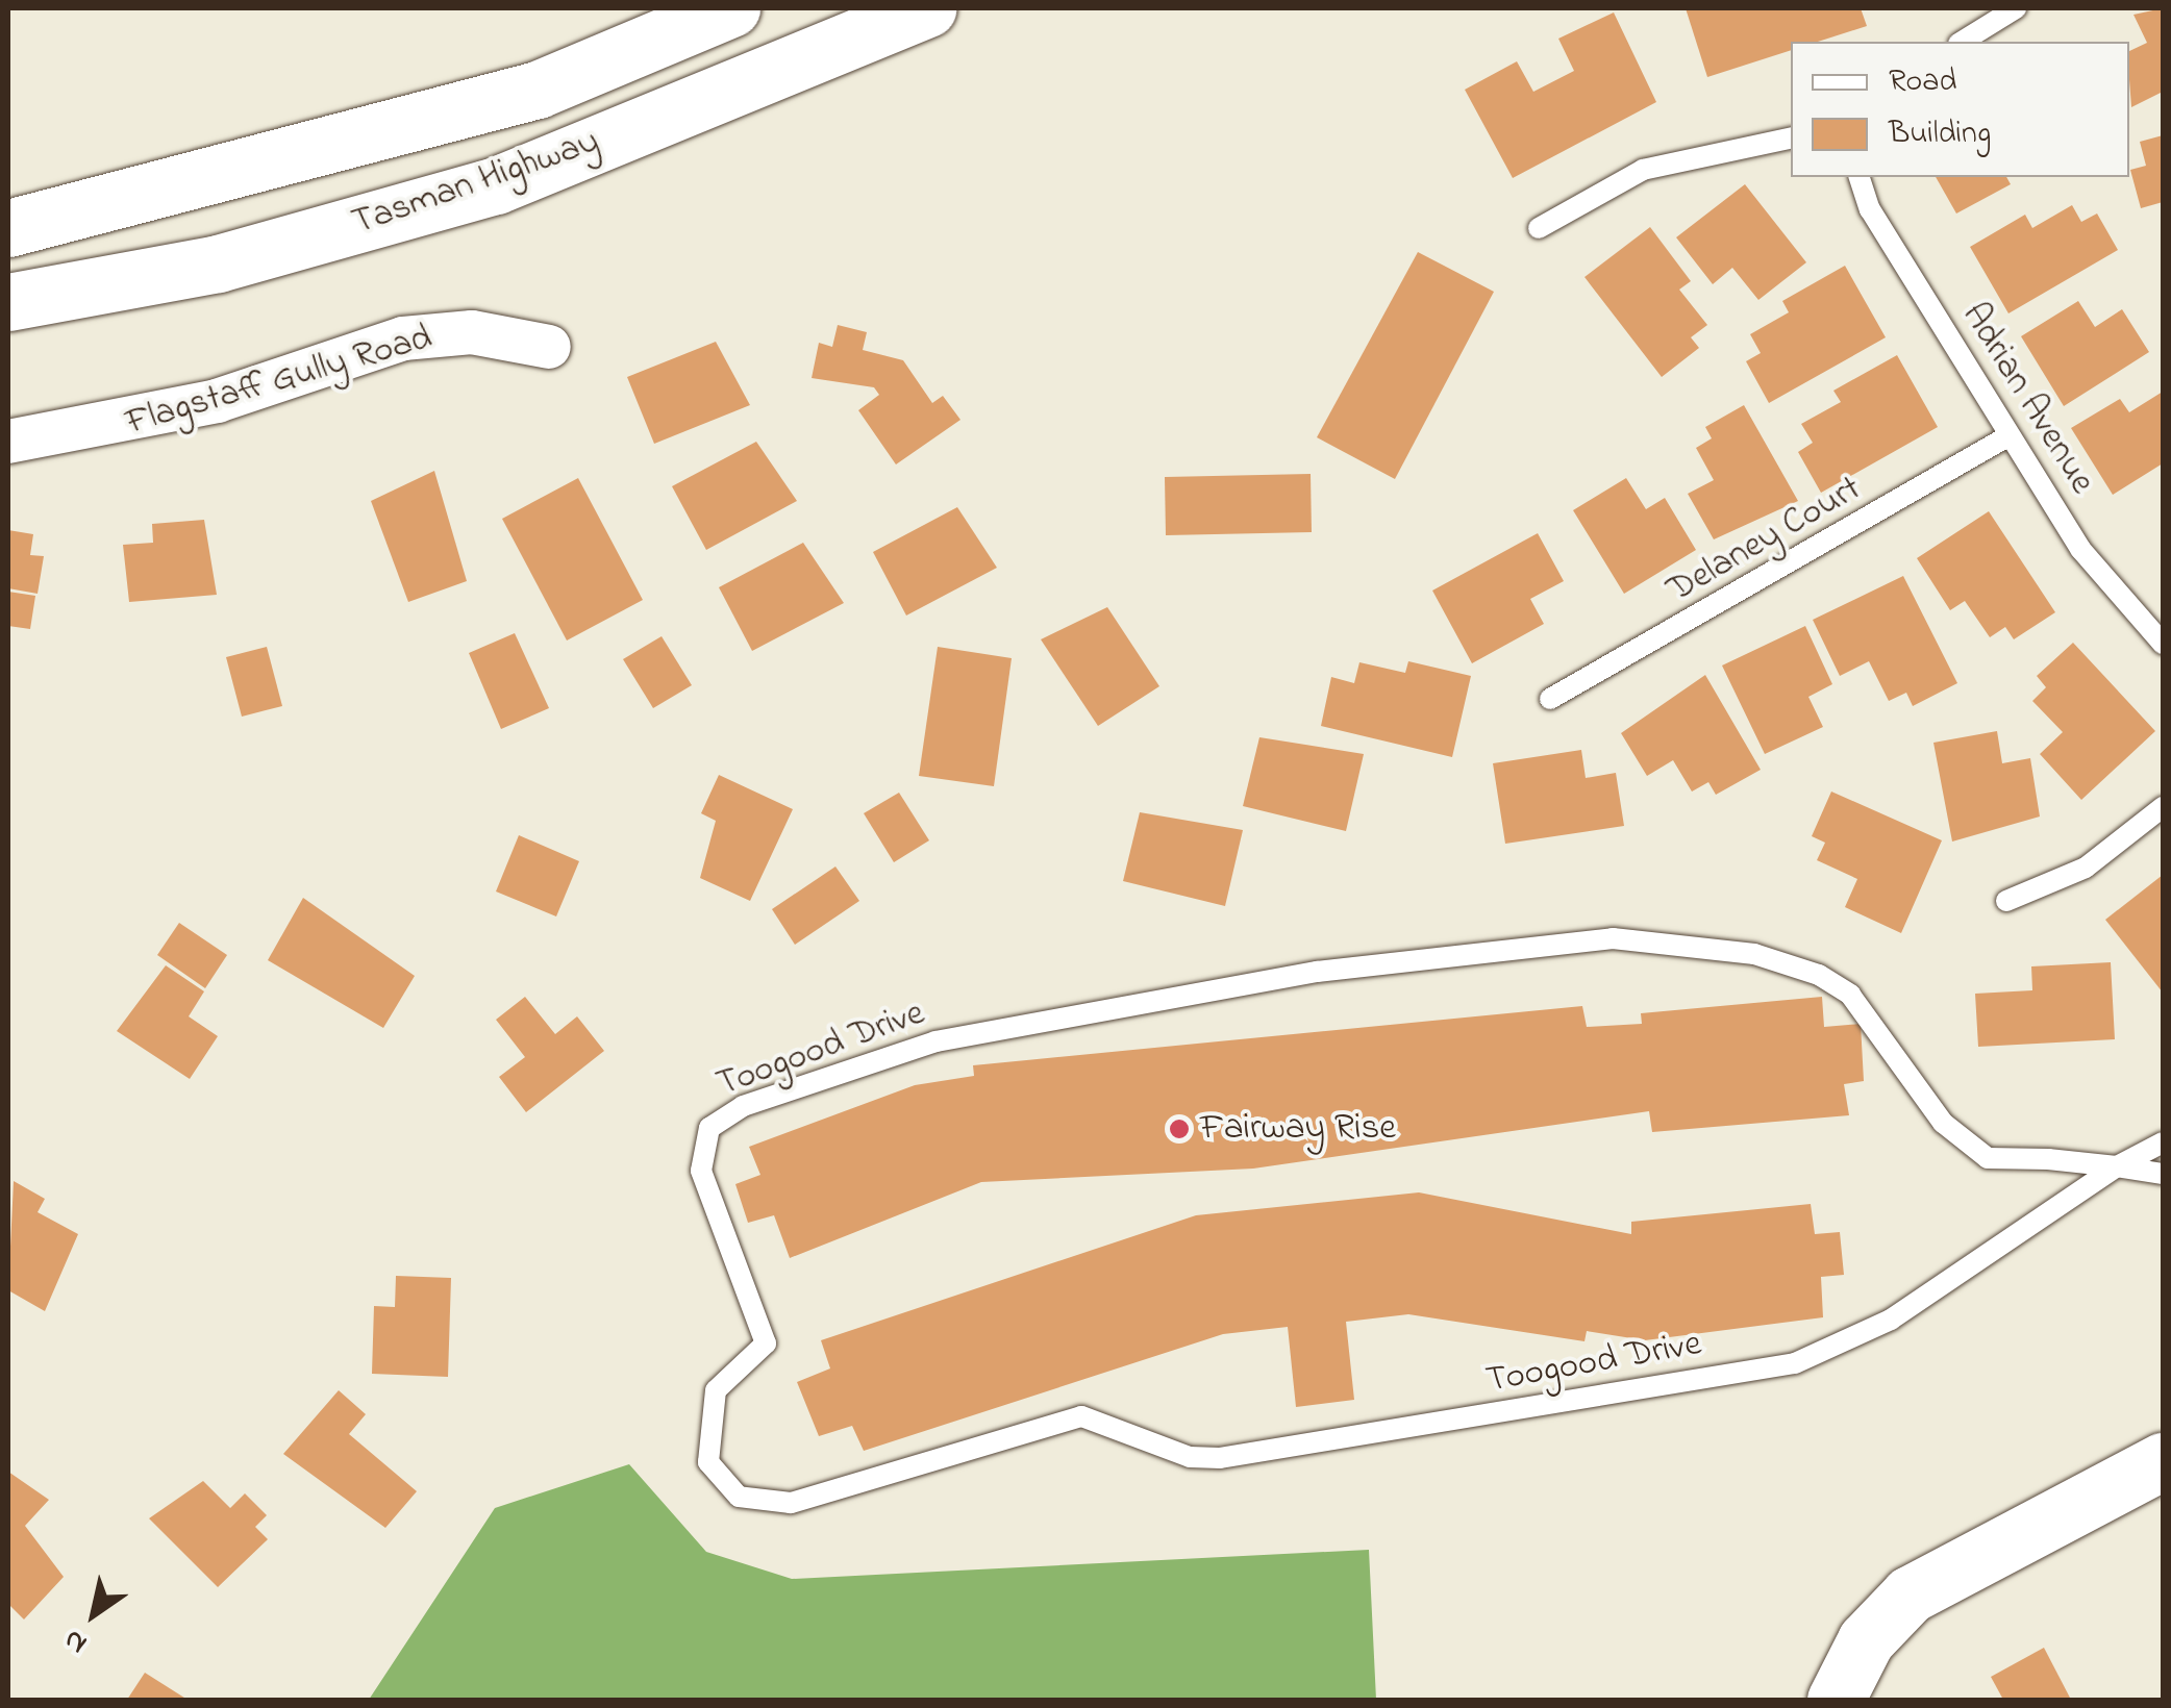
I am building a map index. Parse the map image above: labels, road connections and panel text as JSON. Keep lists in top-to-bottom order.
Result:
{
  "streets": {
    "main road": ["Tasman Highway"],
    "street": ["Flagstaff Gully Road"],
    "lane": ["Adrian Avenue", "Delaney Court", "Toogood Drive"]
  },
  "crossings": [
    ["Adrian Avenue", "Delaney Court"]
  ],
  "places": ["Fairway Rise"],
  "legend": ["Road", "Building"],
  "north": "bottom left"
}
